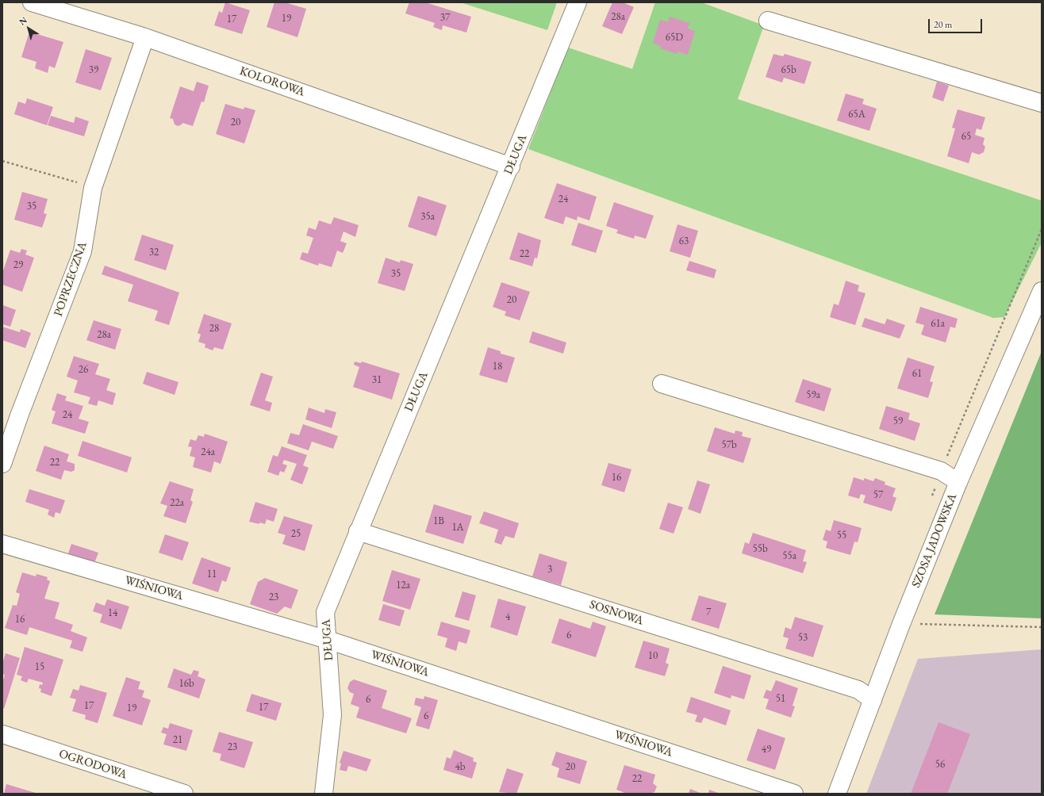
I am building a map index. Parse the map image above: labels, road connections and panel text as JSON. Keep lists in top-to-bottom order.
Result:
{
  "streets": {
    "street": [
      "KOLOROWA",
      "DŁUGA",
      "POPRZECZNA",
      "SZOSA JADOWSKA",
      "WIŚNIOWA",
      "SOSNOWA",
      "OGRODOWA"
    ]
  },
  "crossings": [
    ["KOLOROWA", "DŁUGA"],
    ["KOLOROWA", "POPRZECZNA"],
    ["DŁUGA", "WIŚNIOWA"],
    ["DŁUGA", "SOSNOWA"],
    ["SZOSA JADOWSKA", "SOSNOWA"]
  ],
  "house_numbers": [
    "28a",
    "37",
    "19",
    "17",
    "65D",
    "39",
    "65b",
    "65A",
    "20",
    "65",
    "24",
    "35",
    "35a",
    "63",
    "32",
    "22",
    "29",
    "35",
    "20",
    "61a",
    "28",
    "28a",
    "18",
    "26",
    "61",
    "31",
    "59a",
    "24",
    "59",
    "57b",
    "24a",
    "22",
    "16",
    "57",
    "22a",
    "1B",
    "1A",
    "25",
    "55",
    "55b",
    "55a",
    "3",
    "11",
    "12a",
    "23",
    "7",
    "14",
    "4",
    "16",
    "6",
    "53",
    "10",
    "15",
    "16b",
    "51",
    "6",
    "17",
    "17",
    "19",
    "6",
    "21",
    "23",
    "49",
    "56",
    "4b",
    "20",
    "22"
  ],
  "scale_bar": "20 m",
  "north": "top left"
}
